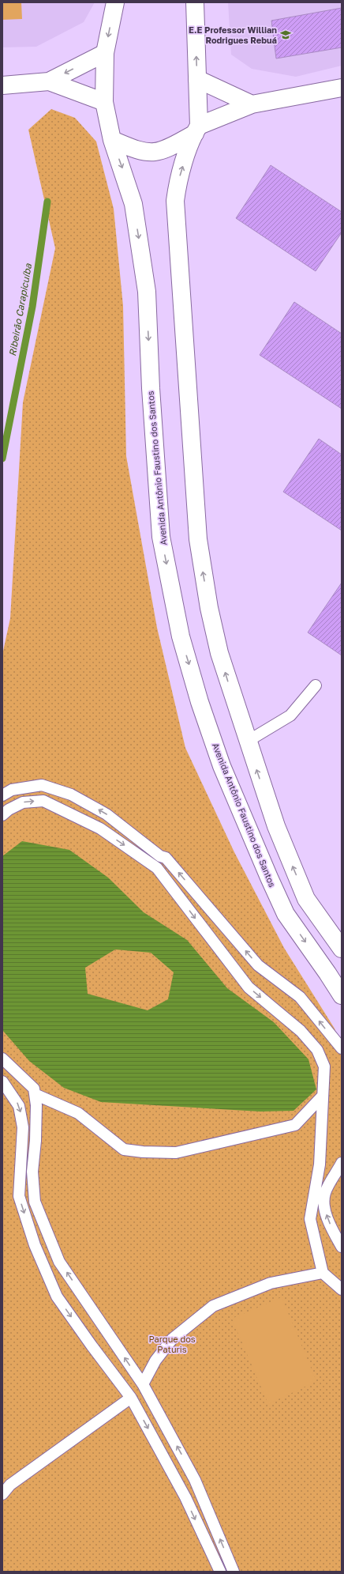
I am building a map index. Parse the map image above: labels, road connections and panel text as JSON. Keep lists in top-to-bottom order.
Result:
{
  "streets": {
    "main road": ["Avenida Antônio Faustino dos Santos"]
  },
  "water": ["Ribeirão Carapicuíba"],
  "parks": ["Parque dos Paturis"],
  "places": {
    "school or university": ["E.E Professor Willian Rodrigues Rebuá"]
  }
}
